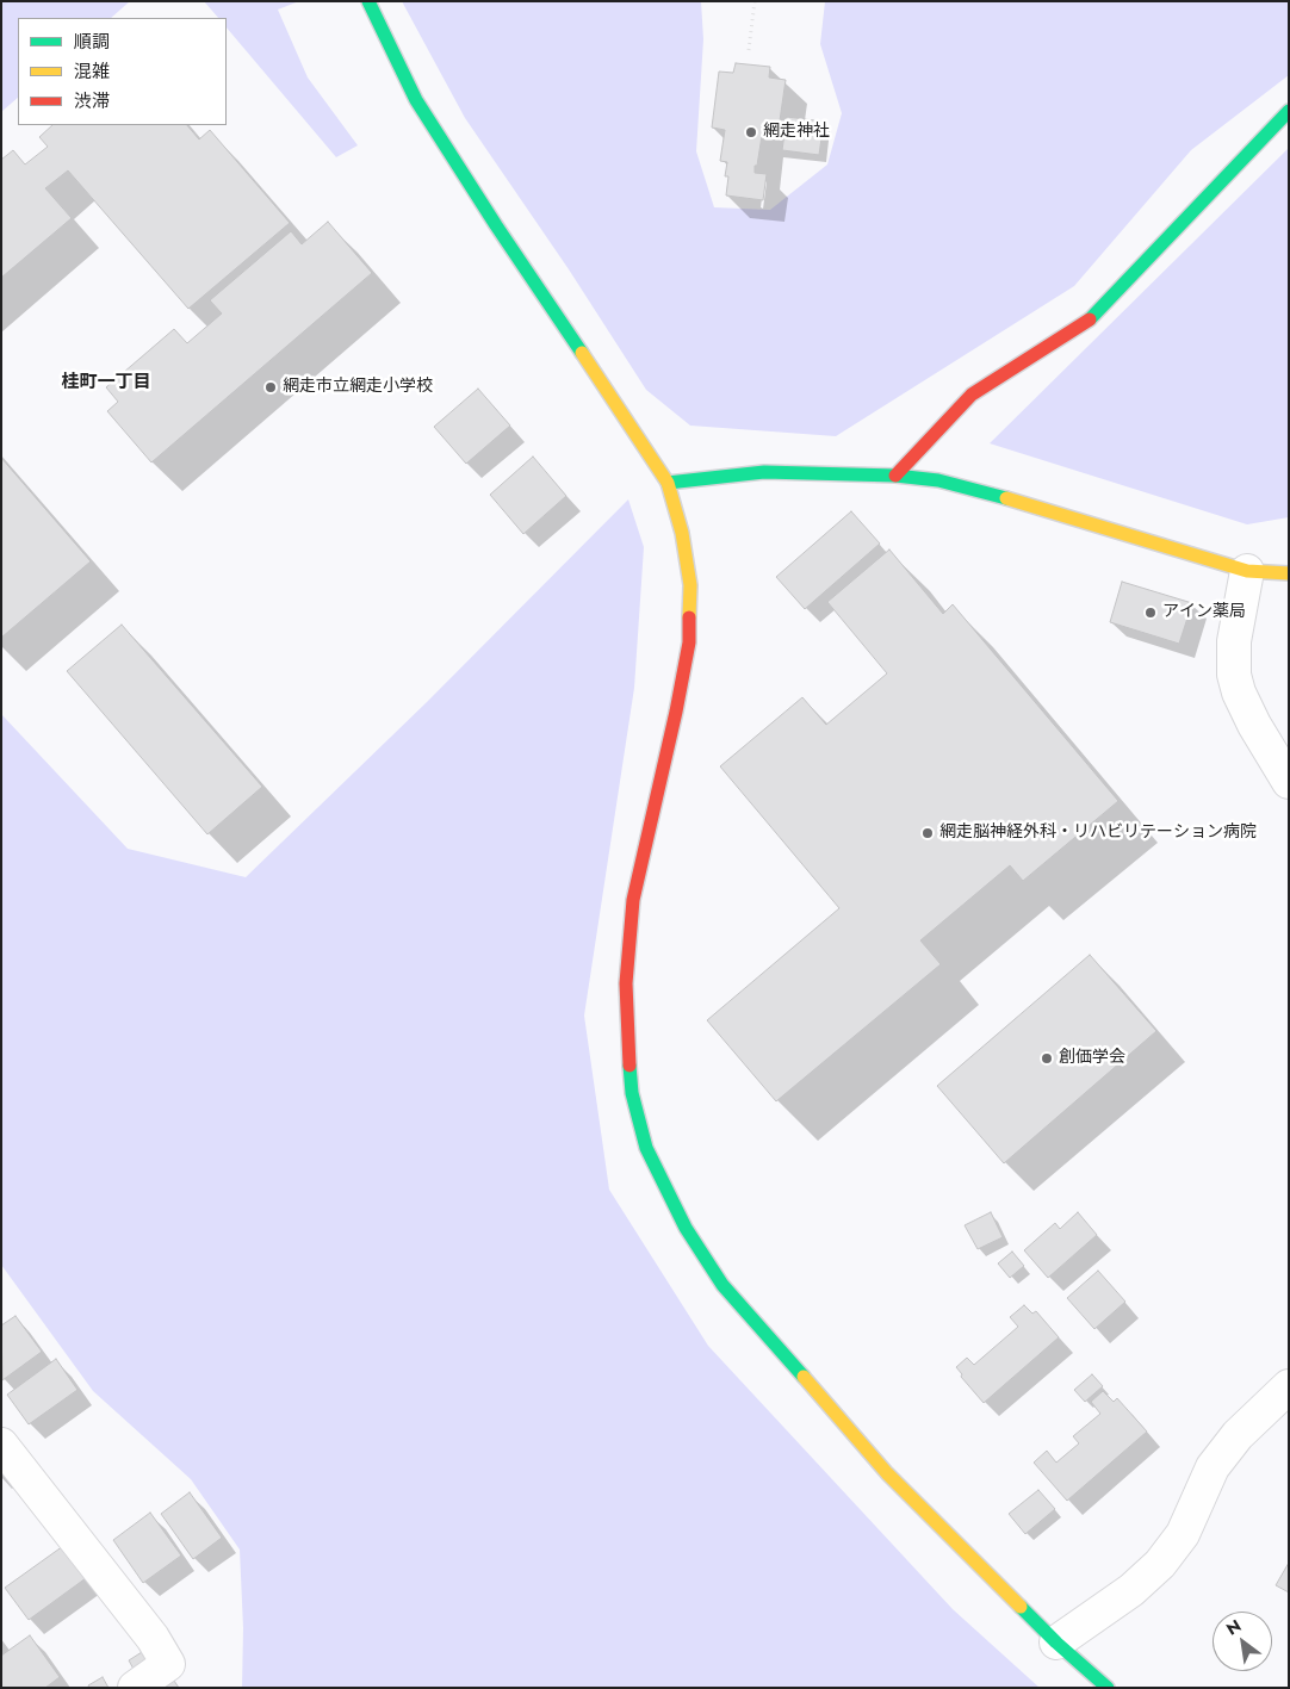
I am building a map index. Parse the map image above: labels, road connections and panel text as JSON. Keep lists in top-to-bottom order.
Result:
{
  "districts": ["桂町一丁目"],
  "places": [
    "網走神社",
    "網走市立網走小学校",
    "アイン薬局",
    "網走脳神経外科・リハビリテーション病院",
    "創価学会"
  ],
  "legend": ["順調", "混雑", "渋滞"],
  "north": "top left"
}
